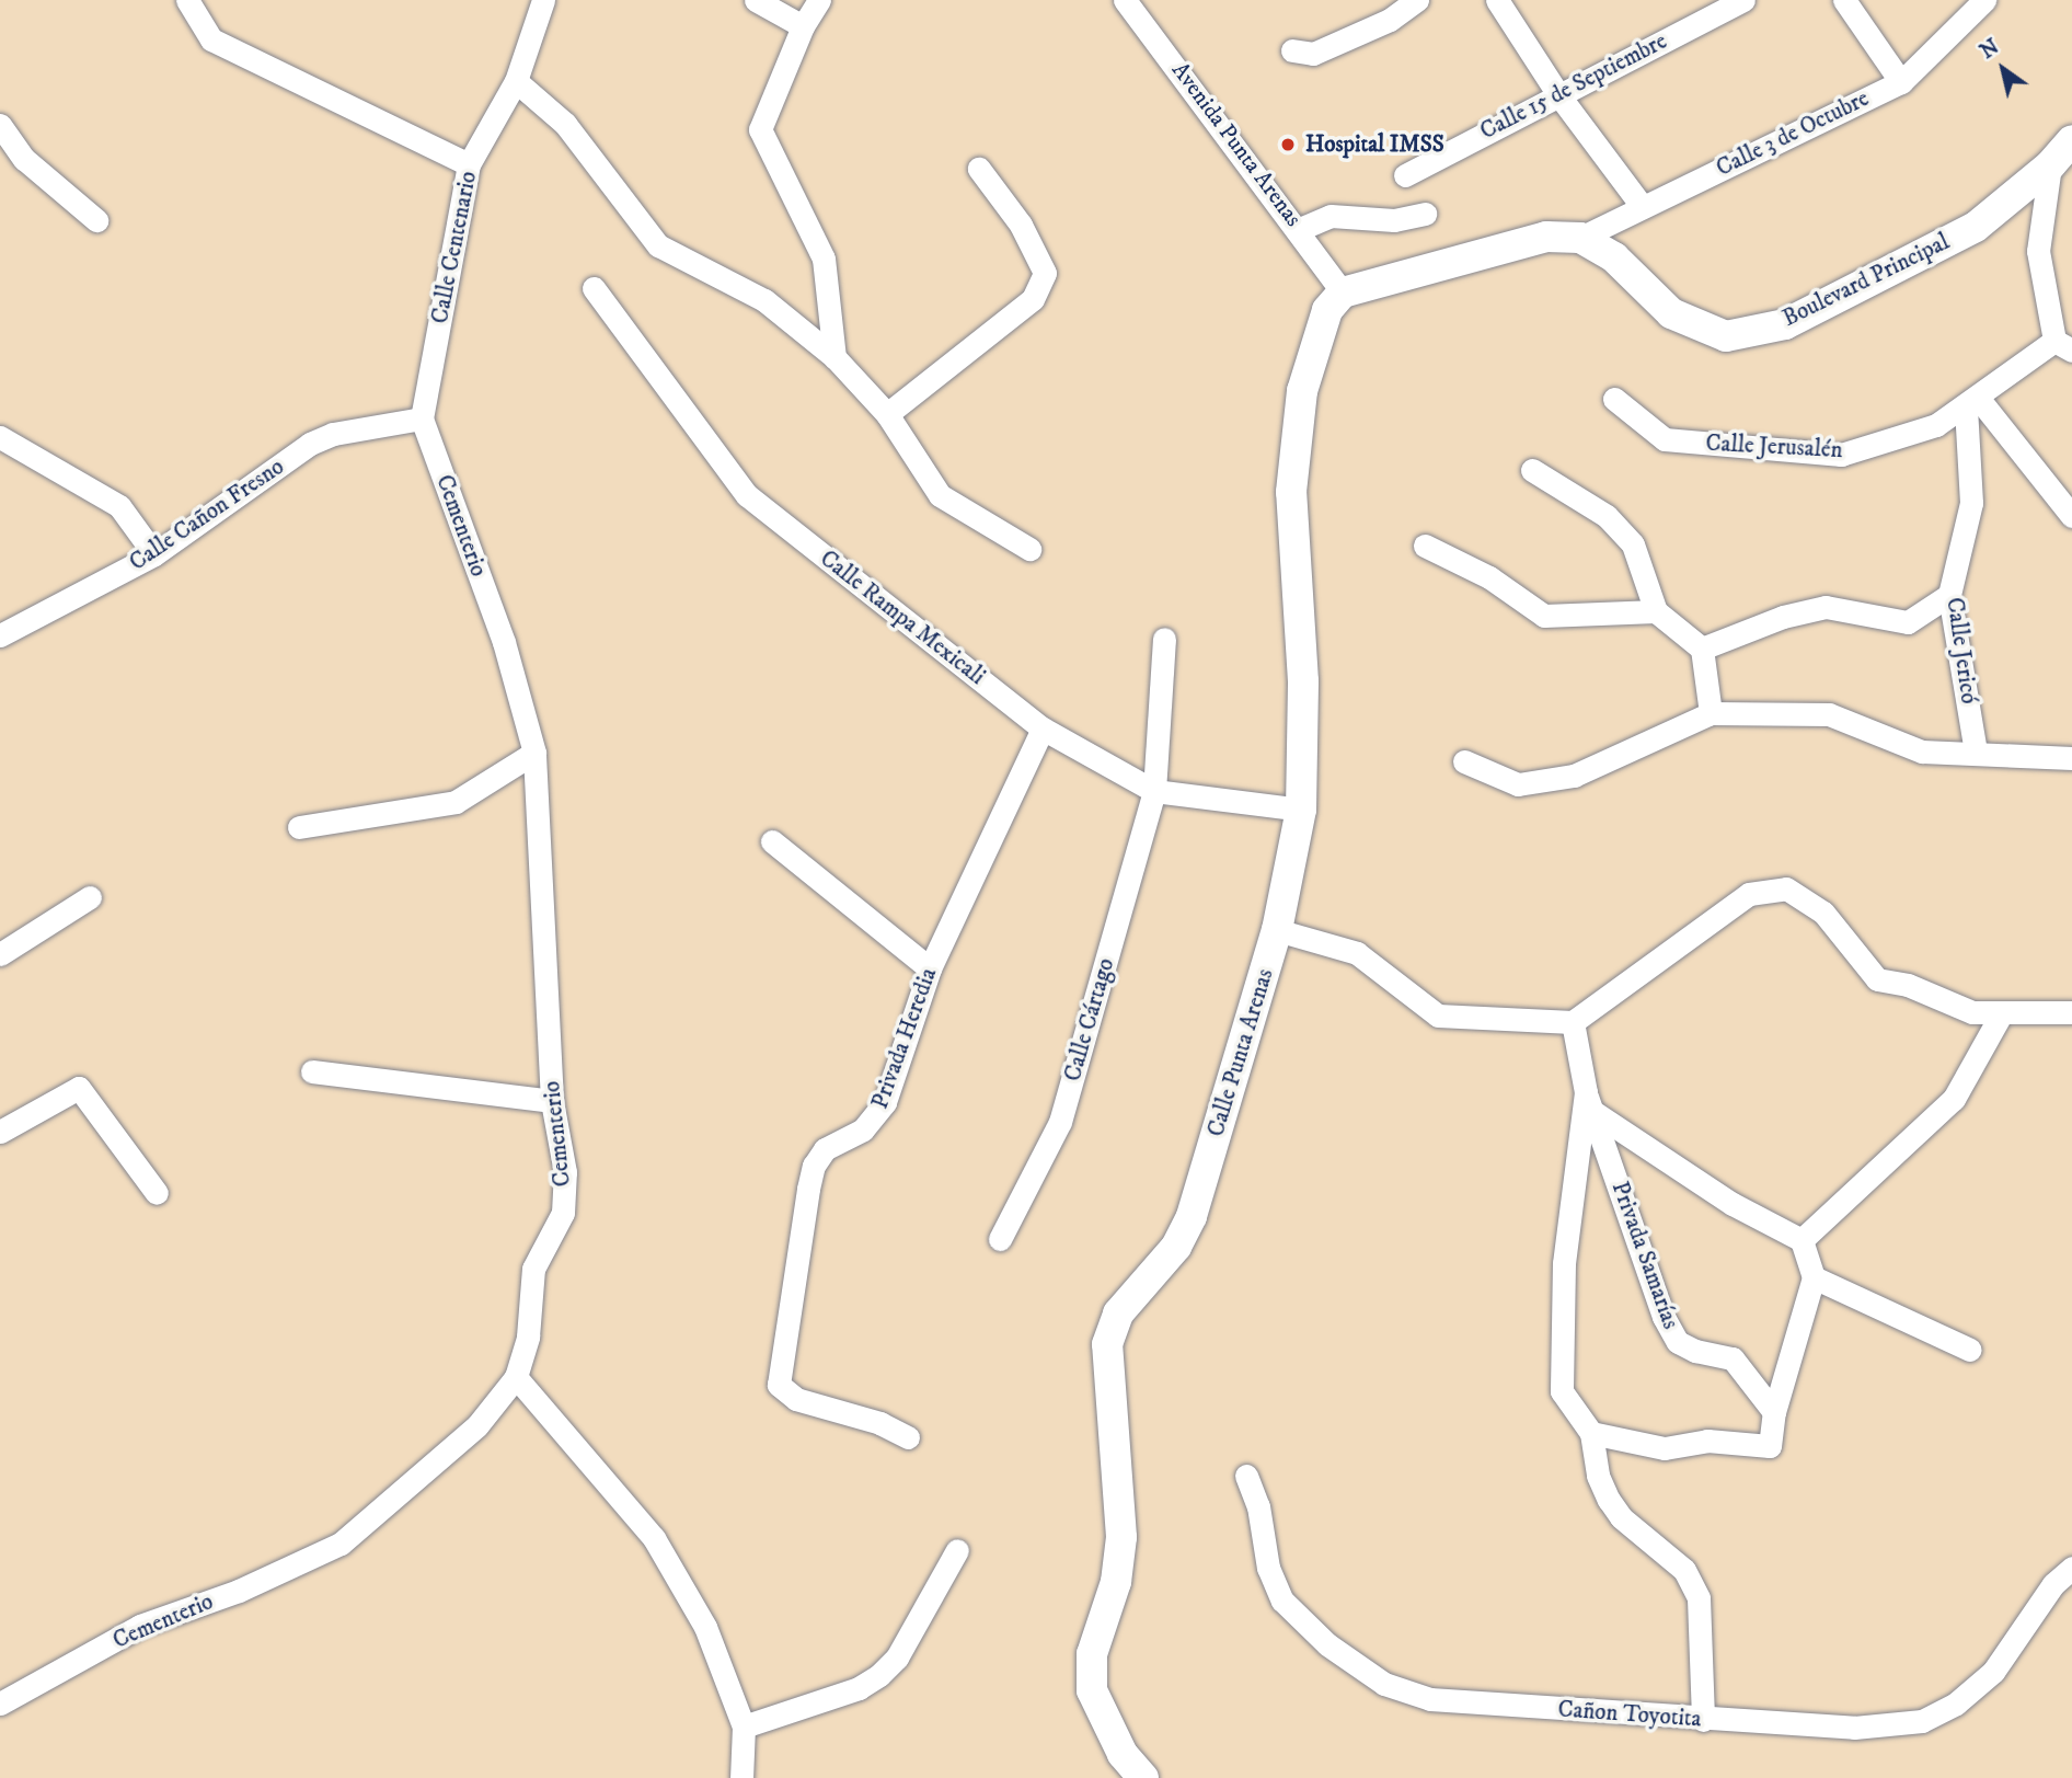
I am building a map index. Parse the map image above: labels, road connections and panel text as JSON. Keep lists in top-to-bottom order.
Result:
{
  "streets": {
    "street": [
      "Calle 15 de Septiembre",
      "Calle 3 de Octubre",
      "Avenida Punta Arenas",
      "Calle Centenario",
      "Boulevard Principal",
      "Calle Jerusalén",
      "Calle Cañon Fresno",
      "Cementerio",
      "Calle Rampa Mexicali",
      "Calle Jericó",
      "Calle Cártago",
      "Privada Heredia",
      "Calle Punta Arenas",
      "Privada Samarías",
      "Cañon Toyotita"
    ]
  },
  "crossings": [
    ["Calle 3 de Octubre", "Boulevard Principal"],
    ["Avenida Punta Arenas", "Calle Punta Arenas"],
    ["Calle Centenario", "Calle Cañon Fresno"],
    ["Calle Centenario", "Cementerio"],
    ["Calle Jerusalén", "Calle Jericó"],
    ["Calle Cañon Fresno", "Cementerio"],
    ["Calle Rampa Mexicali", "Calle Cártago"],
    ["Calle Rampa Mexicali", "Privada Heredia"],
    ["Calle Rampa Mexicali", "Calle Punta Arenas"]
  ],
  "places": ["Hospital IMSS"],
  "north": "top left"
}
